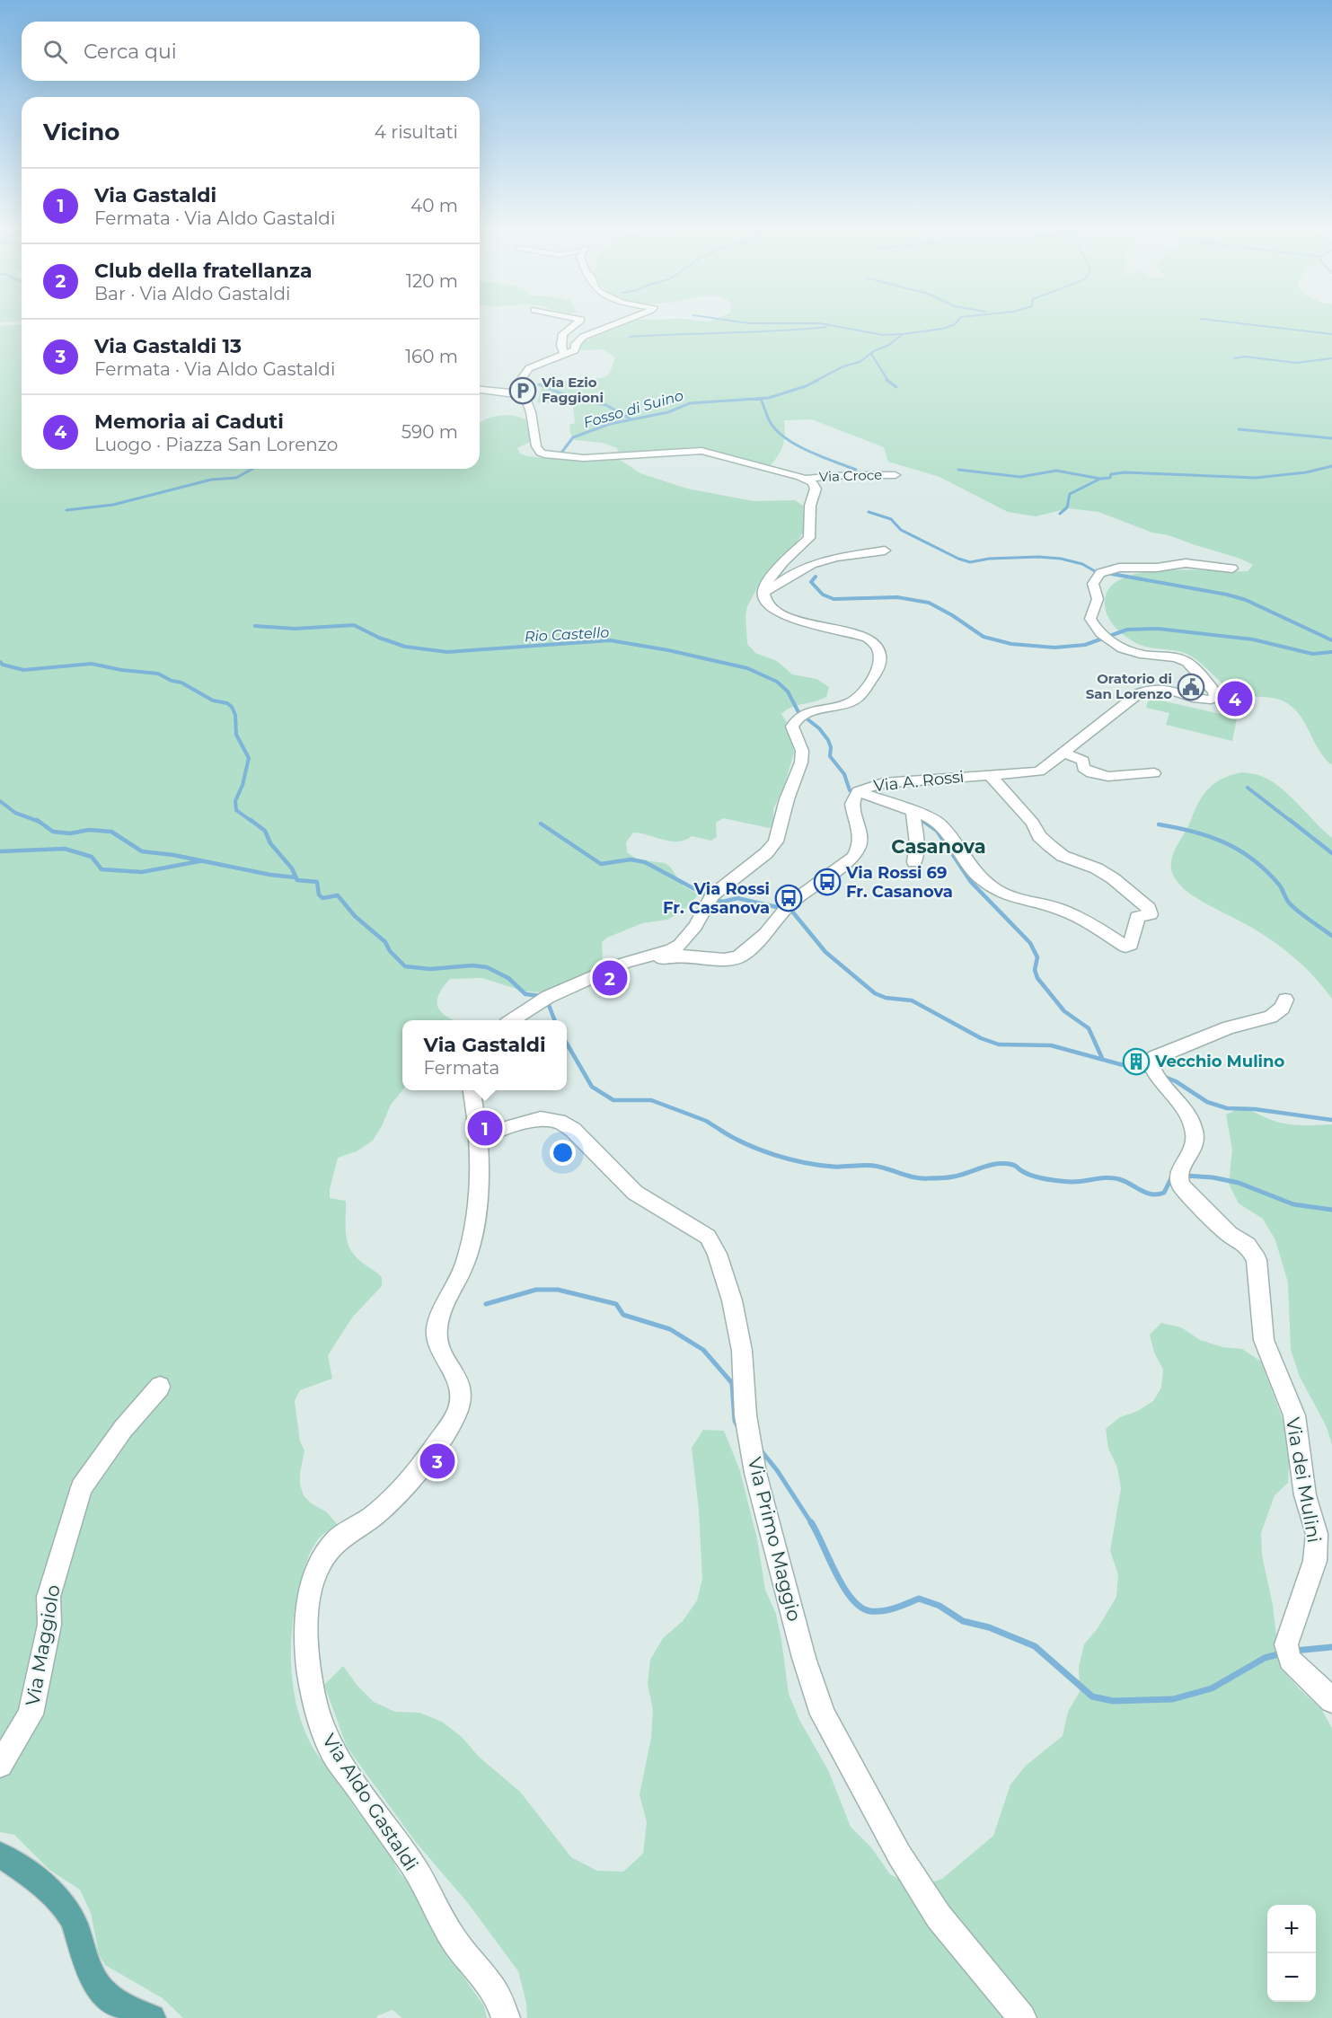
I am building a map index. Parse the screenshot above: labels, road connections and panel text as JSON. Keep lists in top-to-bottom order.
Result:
{
  "streets": {
    "street": [
      "Via Croce",
      "Via A. Rossi",
      "Via dei Mulini",
      "Via Primo Maggio",
      "Via Maggiolo",
      "Via Aldo Gastaldi"
    ]
  },
  "crossings": [
    ["Via Primo Maggio", "Via Aldo Gastaldi"]
  ],
  "districts": ["Casanova"],
  "water": ["Fosso di Suino", "Rio Castello"],
  "places": {
    "parking": ["Via Ezio Faggioni"],
    "public building": ["Oratorio di San Lorenzo"],
    "bus stop": ["Via Rossi 69 Fr. Casanova", "Via Rossi Fr. Casanova"],
    "building": ["Vecchio Mulino"]
  },
  "page": {
    "search": "Cerca qui",
    "heading": ["Vicino", "4 risultati"],
    "list": [
      {
        "mark": "1",
        "name": "Via Gastaldi",
        "note": "Fermata · Via Aldo Gastaldi",
        "value": "40 m"
      },
      {
        "mark": "2",
        "name": "Club della fratellanza",
        "note": "Bar · Via Aldo Gastaldi",
        "value": "120 m"
      },
      {
        "mark": "3",
        "name": "Via Gastaldi 13",
        "note": "Fermata · Via Aldo Gastaldi",
        "value": "160 m"
      },
      {
        "mark": "4",
        "name": "Memoria ai Caduti",
        "note": "Luogo · Piazza San Lorenzo",
        "value": "590 m"
      }
    ],
    "pins": [
      "4",
      "2",
      "1",
      "3"
    ],
    "popup": ["Via Gastaldi", "Fermata"],
    "map_buttons": ["+", "−"]
  }
}
